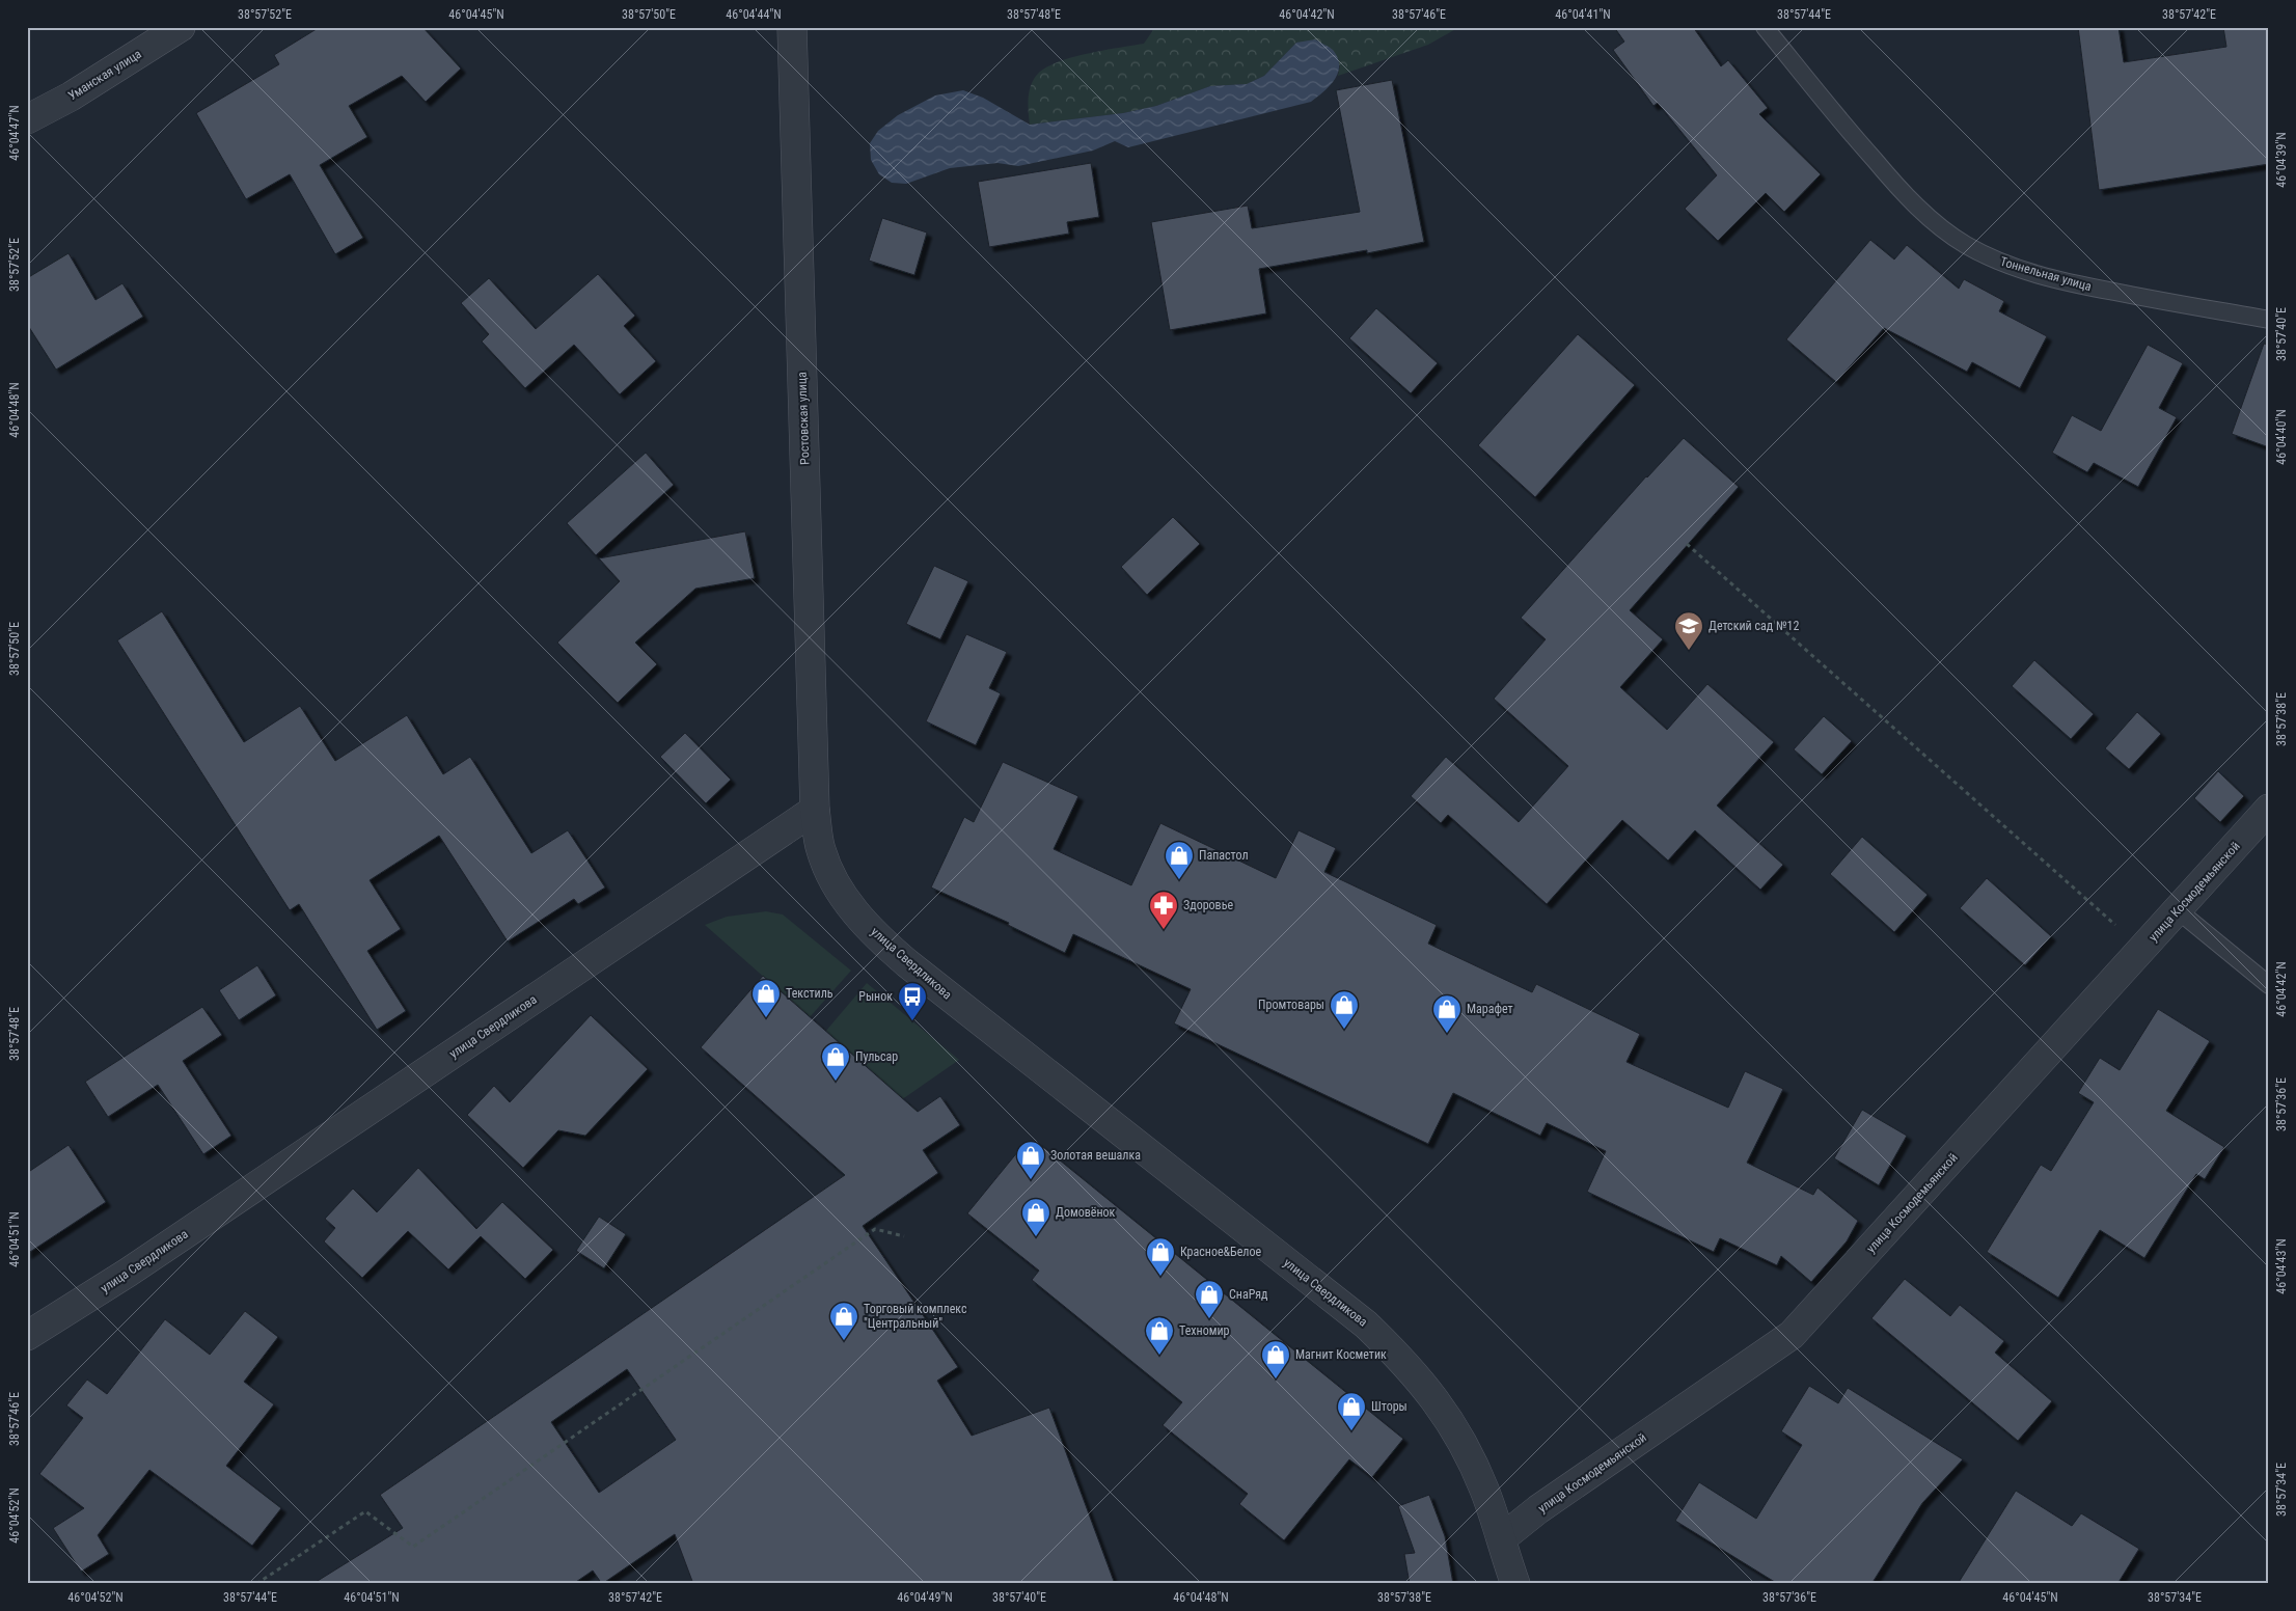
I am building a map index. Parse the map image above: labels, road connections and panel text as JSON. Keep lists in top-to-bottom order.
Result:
{
  "streets": {
    "street": [
      "Уманская улица",
      "Ростовская улица",
      "улица Космодемьянской",
      "улица Свердликова"
    ],
    "lane": ["Тоннельная улица"]
  },
  "crossings": [
    ["Ростовская улица", "улица Свердликова"],
    ["улица Космодемьянской", "улица Свердликова"]
  ],
  "places": {
    "school or university": ["Детский сад №12"],
    "shop": [
      "Папастол",
      "Текстиль",
      "Промтовары",
      "Марафет",
      "Пульсар",
      "Золотая вешалка",
      "Домовёнок",
      "Красное&Белое",
      "СнаРяд",
      "Торговый комплекс \"Центральный\"",
      "Техномир",
      "Магнит Косметик",
      "Шторы"
    ],
    "pharmacy": ["Здоровье"],
    "bus stop": ["Рынок"]
  },
  "coordinates": [
    "38°57'52\"E",
    "46°04'45\"N",
    "38°57'50\"E",
    "46°04'44\"N",
    "38°57'48\"E",
    "46°04'42\"N",
    "38°57'46\"E",
    "46°04'41\"N",
    "38°57'44\"E",
    "38°57'42\"E",
    "46°04'47\"N",
    "46°04'39\"N",
    "38°57'40\"E",
    "46°04'48\"N",
    "46°04'40\"N",
    "38°57'38\"E",
    "38°57'36\"E",
    "46°04'51\"N",
    "46°04'43\"N",
    "38°57'34\"E",
    "46°04'52\"N",
    "46°04'49\"N"
  ]
}
